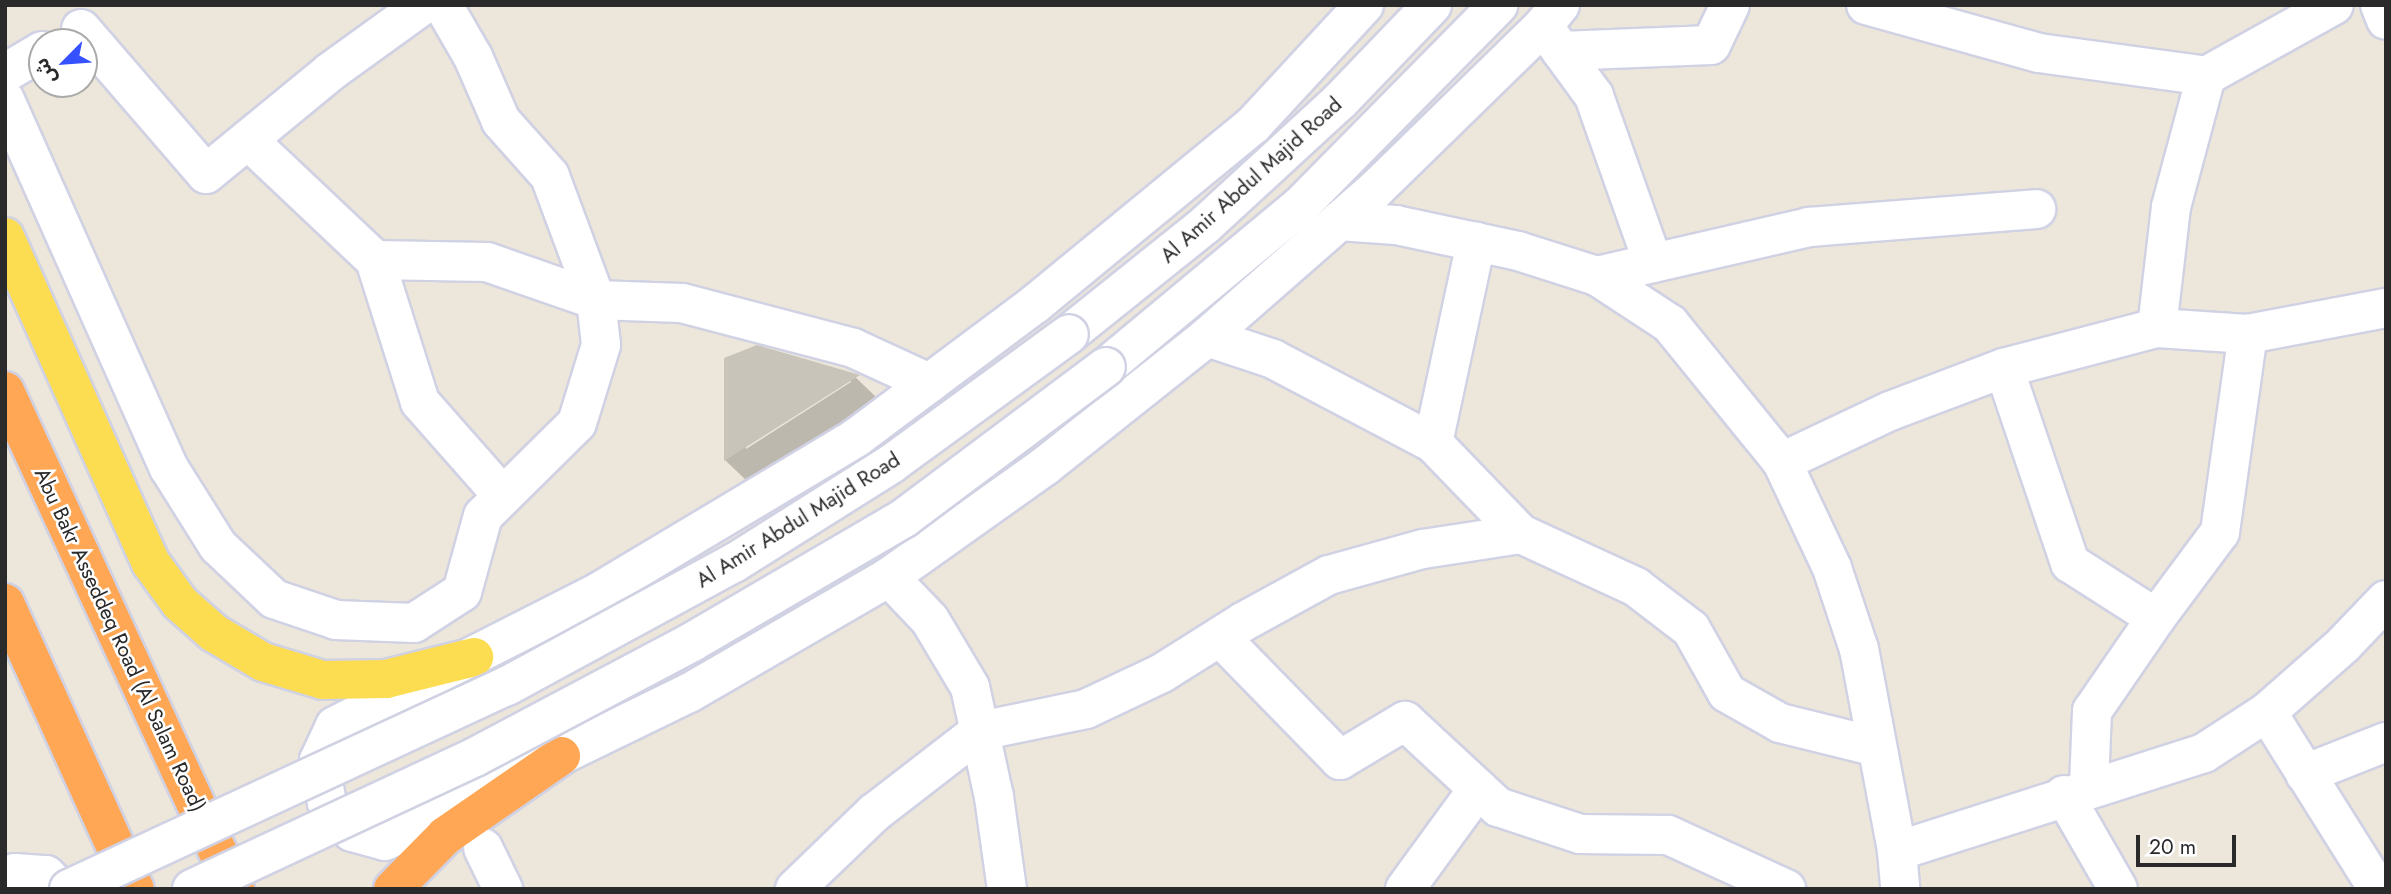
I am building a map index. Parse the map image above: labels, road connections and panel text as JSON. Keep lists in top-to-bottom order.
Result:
{
  "streets": {
    "highway": ["Abu Bakr Asseddeq Road (Al Salam Road)"],
    "street": ["Al Amir Abdul Majid Road"]
  },
  "scale_bar": "20 m",
  "north": "bottom left"
}
